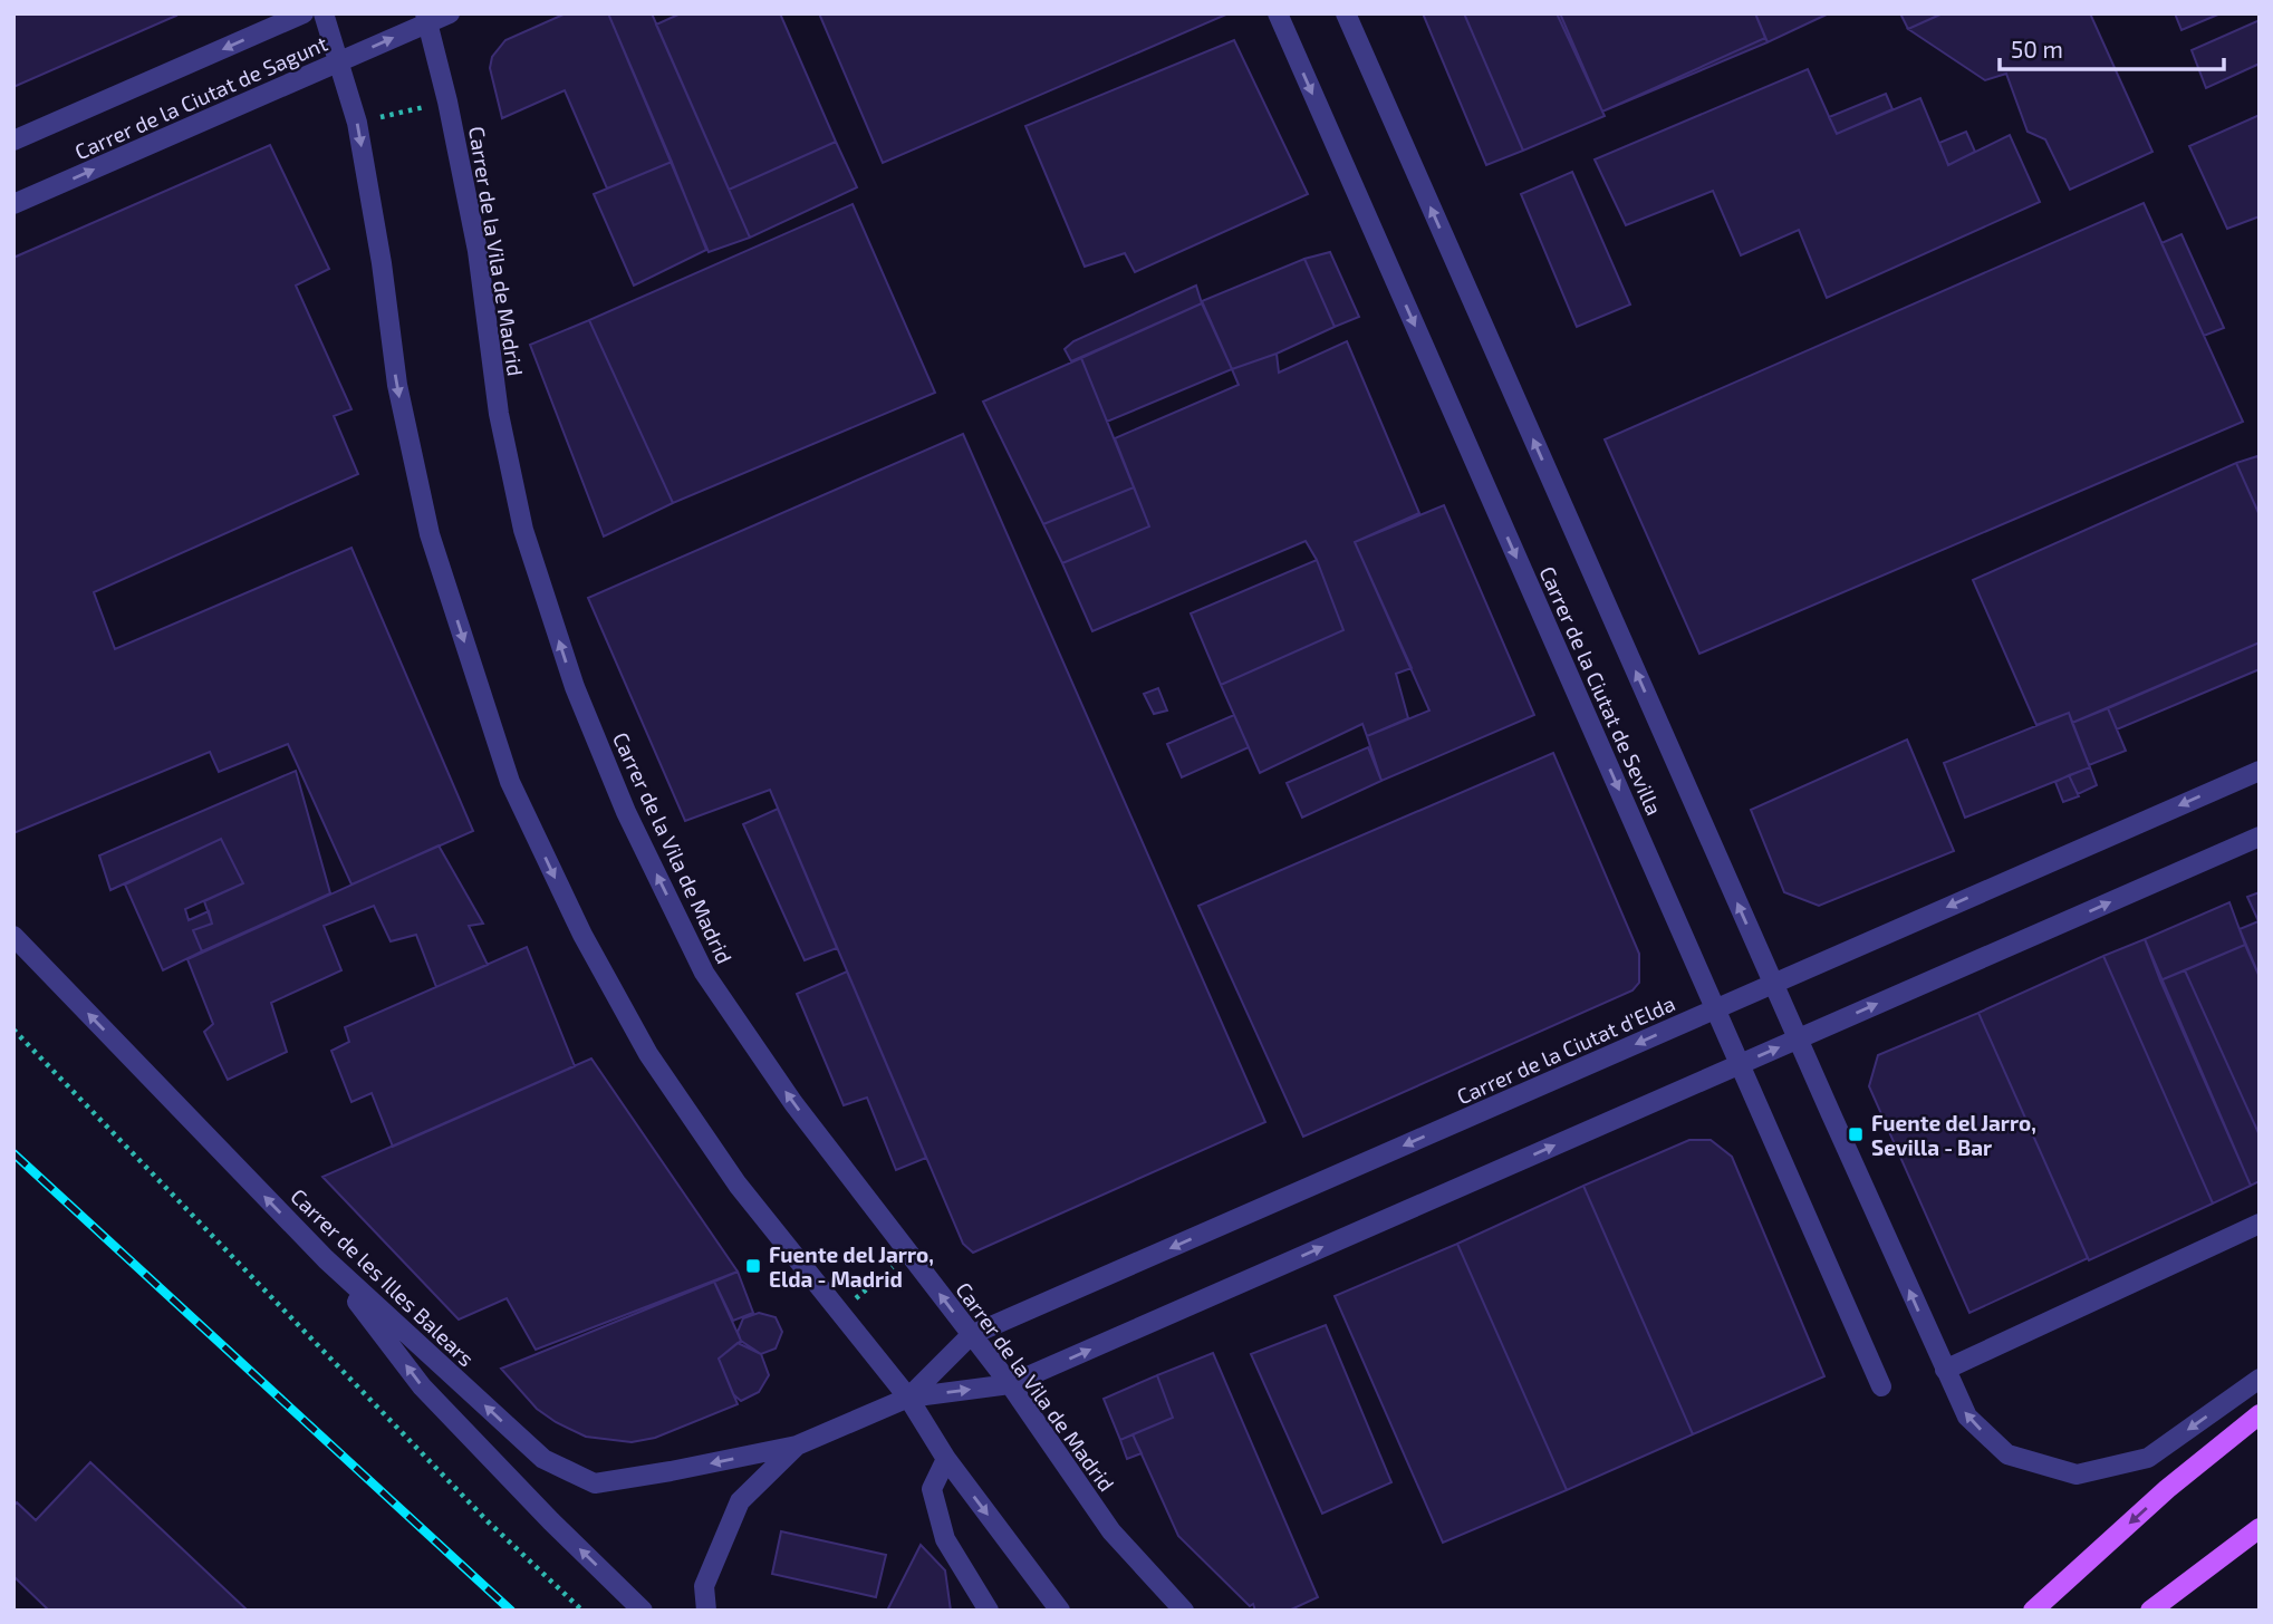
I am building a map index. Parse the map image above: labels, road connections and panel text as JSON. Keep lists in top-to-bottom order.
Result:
{
  "streets": {
    "street": [
      "Carrer de la Ciutat de Sagunt",
      "Carrer de la Vila de Madrid",
      "Carrer de la Ciutat de Sevilla",
      "Carrer de la Ciutat d'Elda",
      "Carrer de les Illes Balears"
    ]
  },
  "crossings": [
    ["Carrer de la Ciutat de Sagunt", "Carrer de la Vila de Madrid"],
    ["Carrer de la Vila de Madrid", "Carrer de la Ciutat d'Elda"],
    ["Carrer de la Ciutat de Sevilla", "Carrer de la Ciutat d'Elda"],
    ["Carrer de la Ciutat d'Elda", "Carrer de les Illes Balears"]
  ],
  "places": {
    "transit": ["Fuente del Jarro, Sevilla - Bar", "Fuente del Jarro, Elda - Madrid"]
  },
  "scale_bar": "50 m"
}
